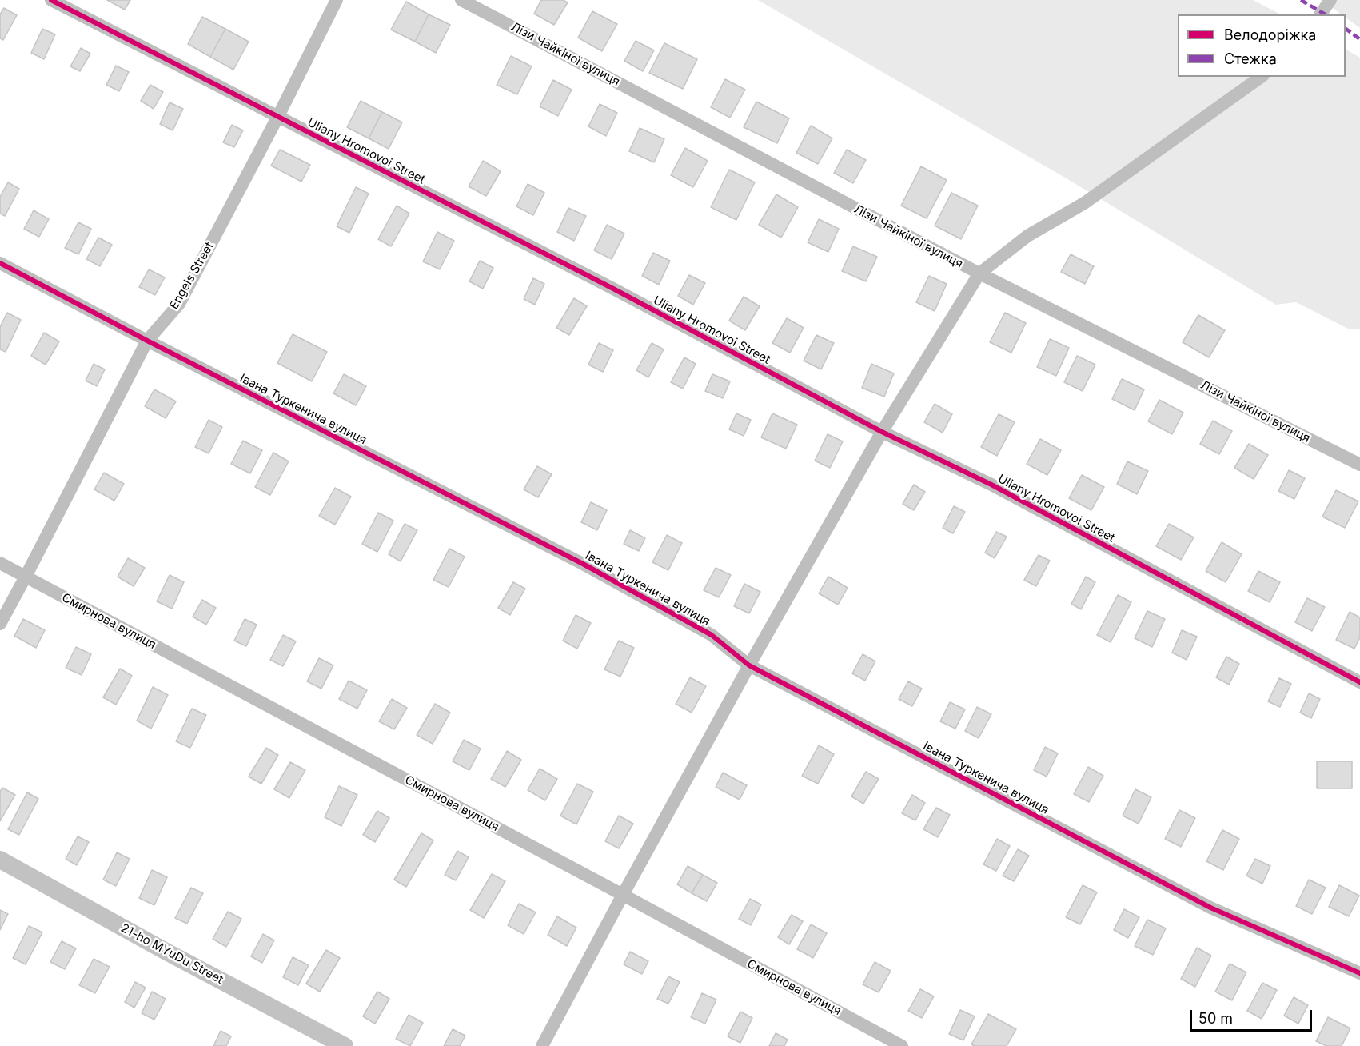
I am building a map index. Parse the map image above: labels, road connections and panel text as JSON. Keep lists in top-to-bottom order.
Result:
{
  "streets": {
    "street": [
      "Лізи Чайкіної вулиця",
      "Uliany Hromovoi Street",
      "Engels Street",
      "Івана Туркенича вулиця",
      "Смирнова вулиця",
      "21-ho MYuDu Street"
    ]
  },
  "crossings": [
    ["Uliany Hromovoi Street", "Engels Street"],
    ["Engels Street", "Івана Туркенича вулиця"],
    ["Engels Street", "Смирнова вулиця"]
  ],
  "legend": ["Велодоріжка", "Стежка"],
  "scale_bar": "50 m"
}
